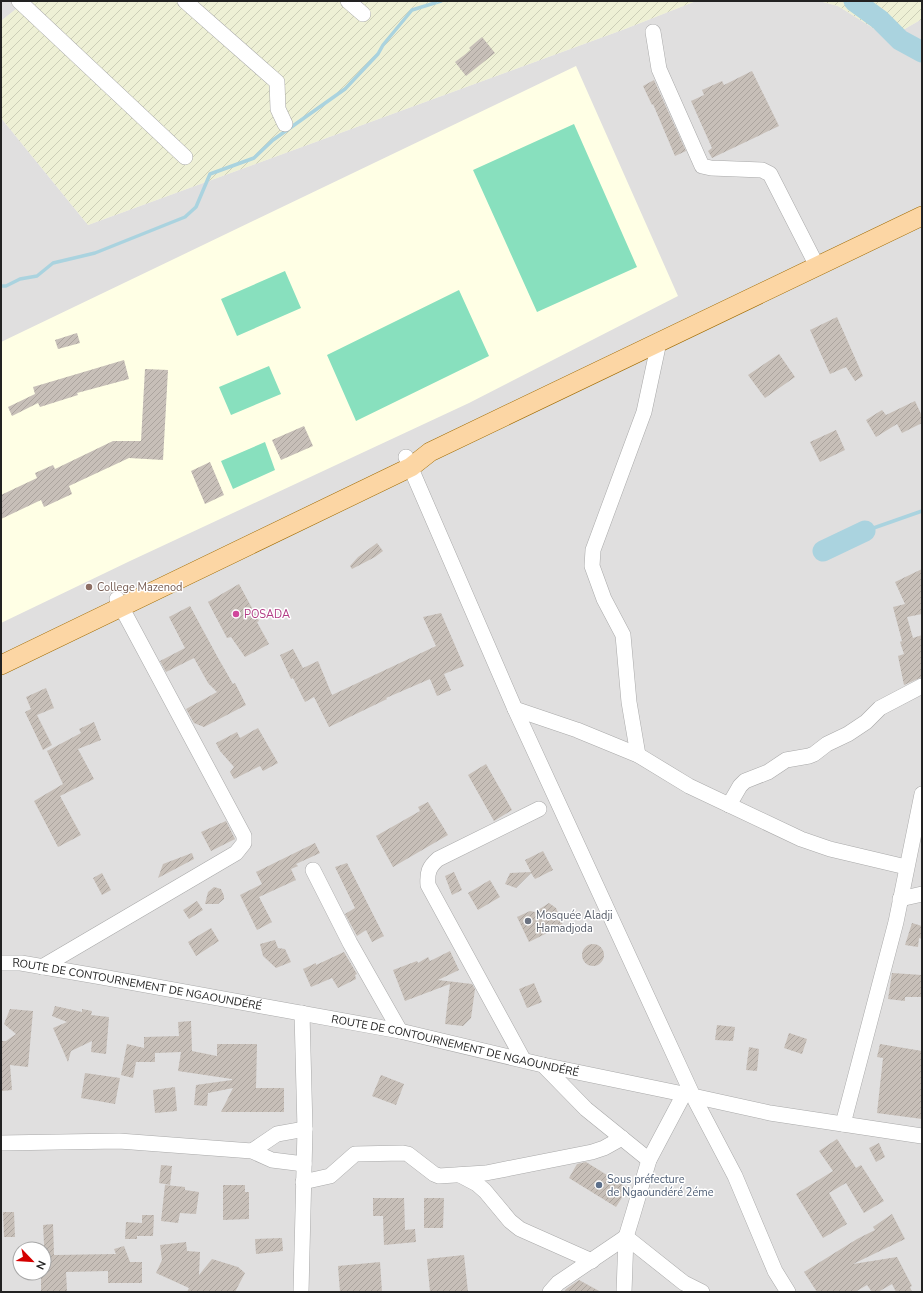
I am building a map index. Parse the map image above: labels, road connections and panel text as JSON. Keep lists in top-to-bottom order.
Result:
{
  "streets": {
    "street": ["ROUTE DE CONTOURNEMENT DE NGAOUNDÉRÉ"]
  },
  "places": [
    "College Mazenod",
    "POSADA",
    "Mosquée Aladji Hamadjoda",
    "Sous préfecture de Ngaoundéré 2éme"
  ],
  "north": "bottom right"
}
